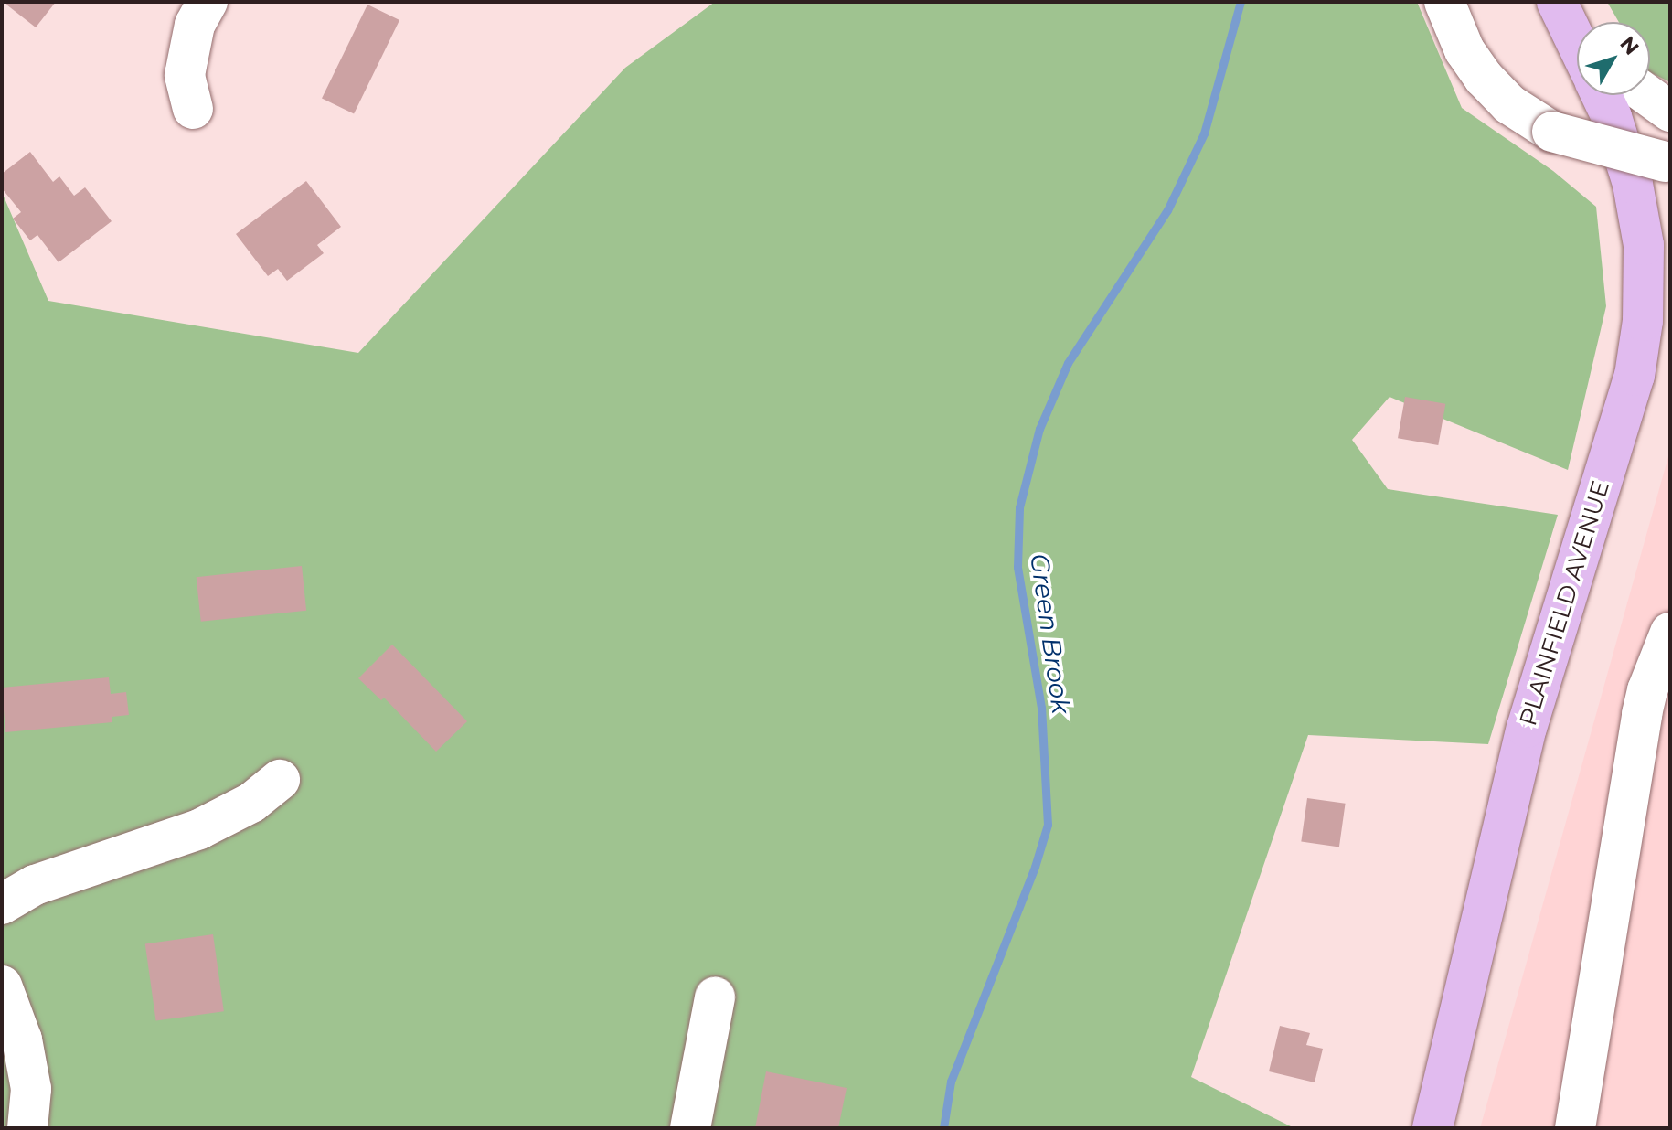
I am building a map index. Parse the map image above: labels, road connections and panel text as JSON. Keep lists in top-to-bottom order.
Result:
{
  "streets": {
    "main road": ["PLAINFIELD AVENUE"]
  },
  "water": ["Green Brook"],
  "north": "top right"
}
